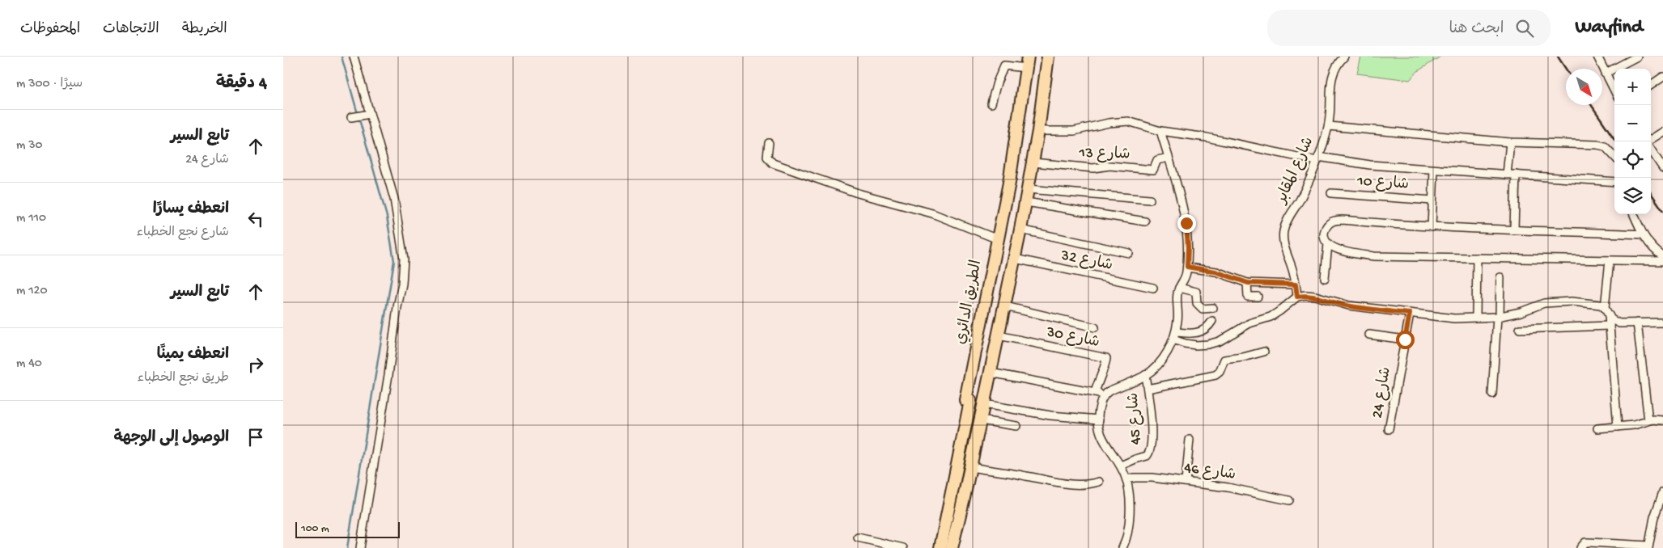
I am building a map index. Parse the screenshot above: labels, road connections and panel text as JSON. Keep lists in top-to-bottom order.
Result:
{
  "streets": {
    "main road": ["الطريق الدائري"],
    "street": [
      "شارع 13",
      "شارع المقابر",
      "شارع 10",
      "شارع 32",
      "شارع 30",
      "شارع 24",
      "شارع 45",
      "شارع 46"
    ]
  },
  "scale_bar": "100 m",
  "north": "bottom right",
  "page": {
    "header": "Wayfind",
    "search": "ابحث هنا",
    "nav": ["الخريطة", "الاتجاهات", "المحفوظات"],
    "heading": ["4 دقيقة", "سيرًا · 300 m"],
    "map_buttons": ["+", "−"],
    "list": [
      ["تابع السير", "شارع 24", "30 m"],
      ["انعطف يسارًا", "شارع نجع الخطباء", "110 m"],
      ["تابع السير", "120 m"],
      ["انعطف يمينًا", "طريق نجع الخطباء", "40 m"],
      "الوصول إلى الوجهة"
    ],
    "scale": "100 m"
  }
}
